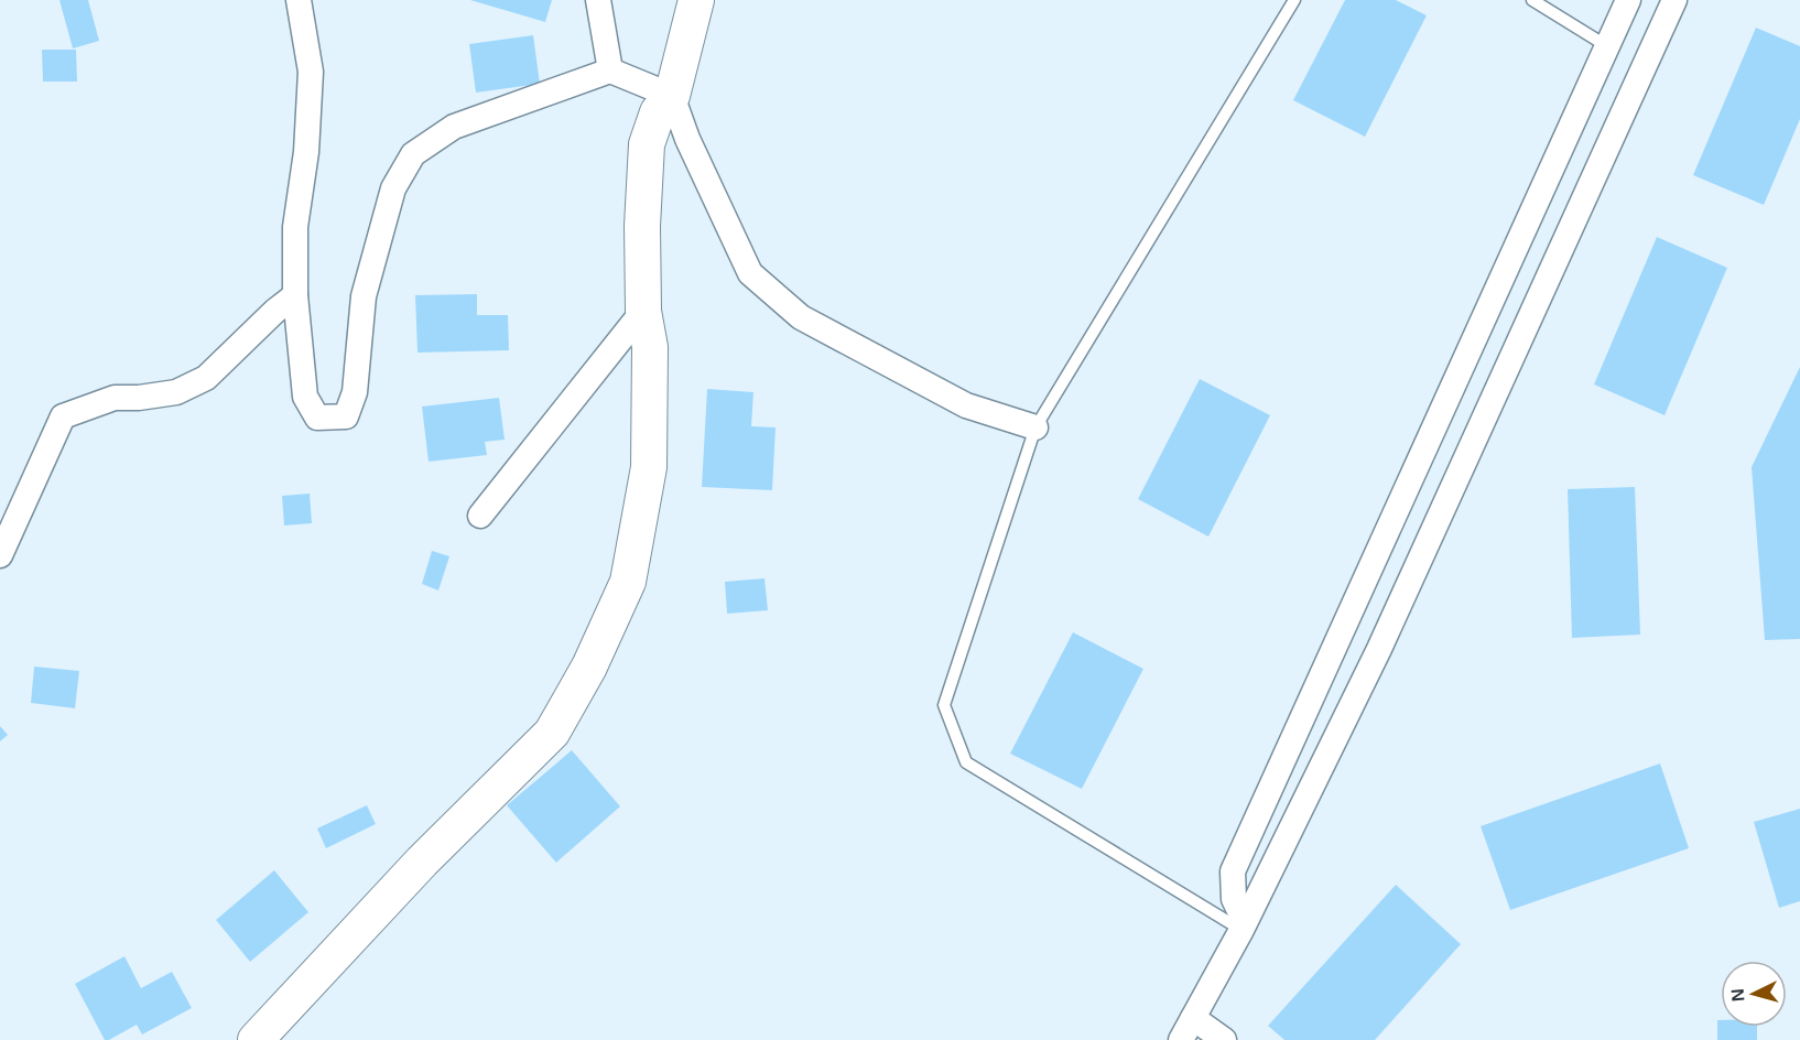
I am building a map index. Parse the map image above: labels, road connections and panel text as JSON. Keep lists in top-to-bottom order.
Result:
{
  "north": "left"
}
